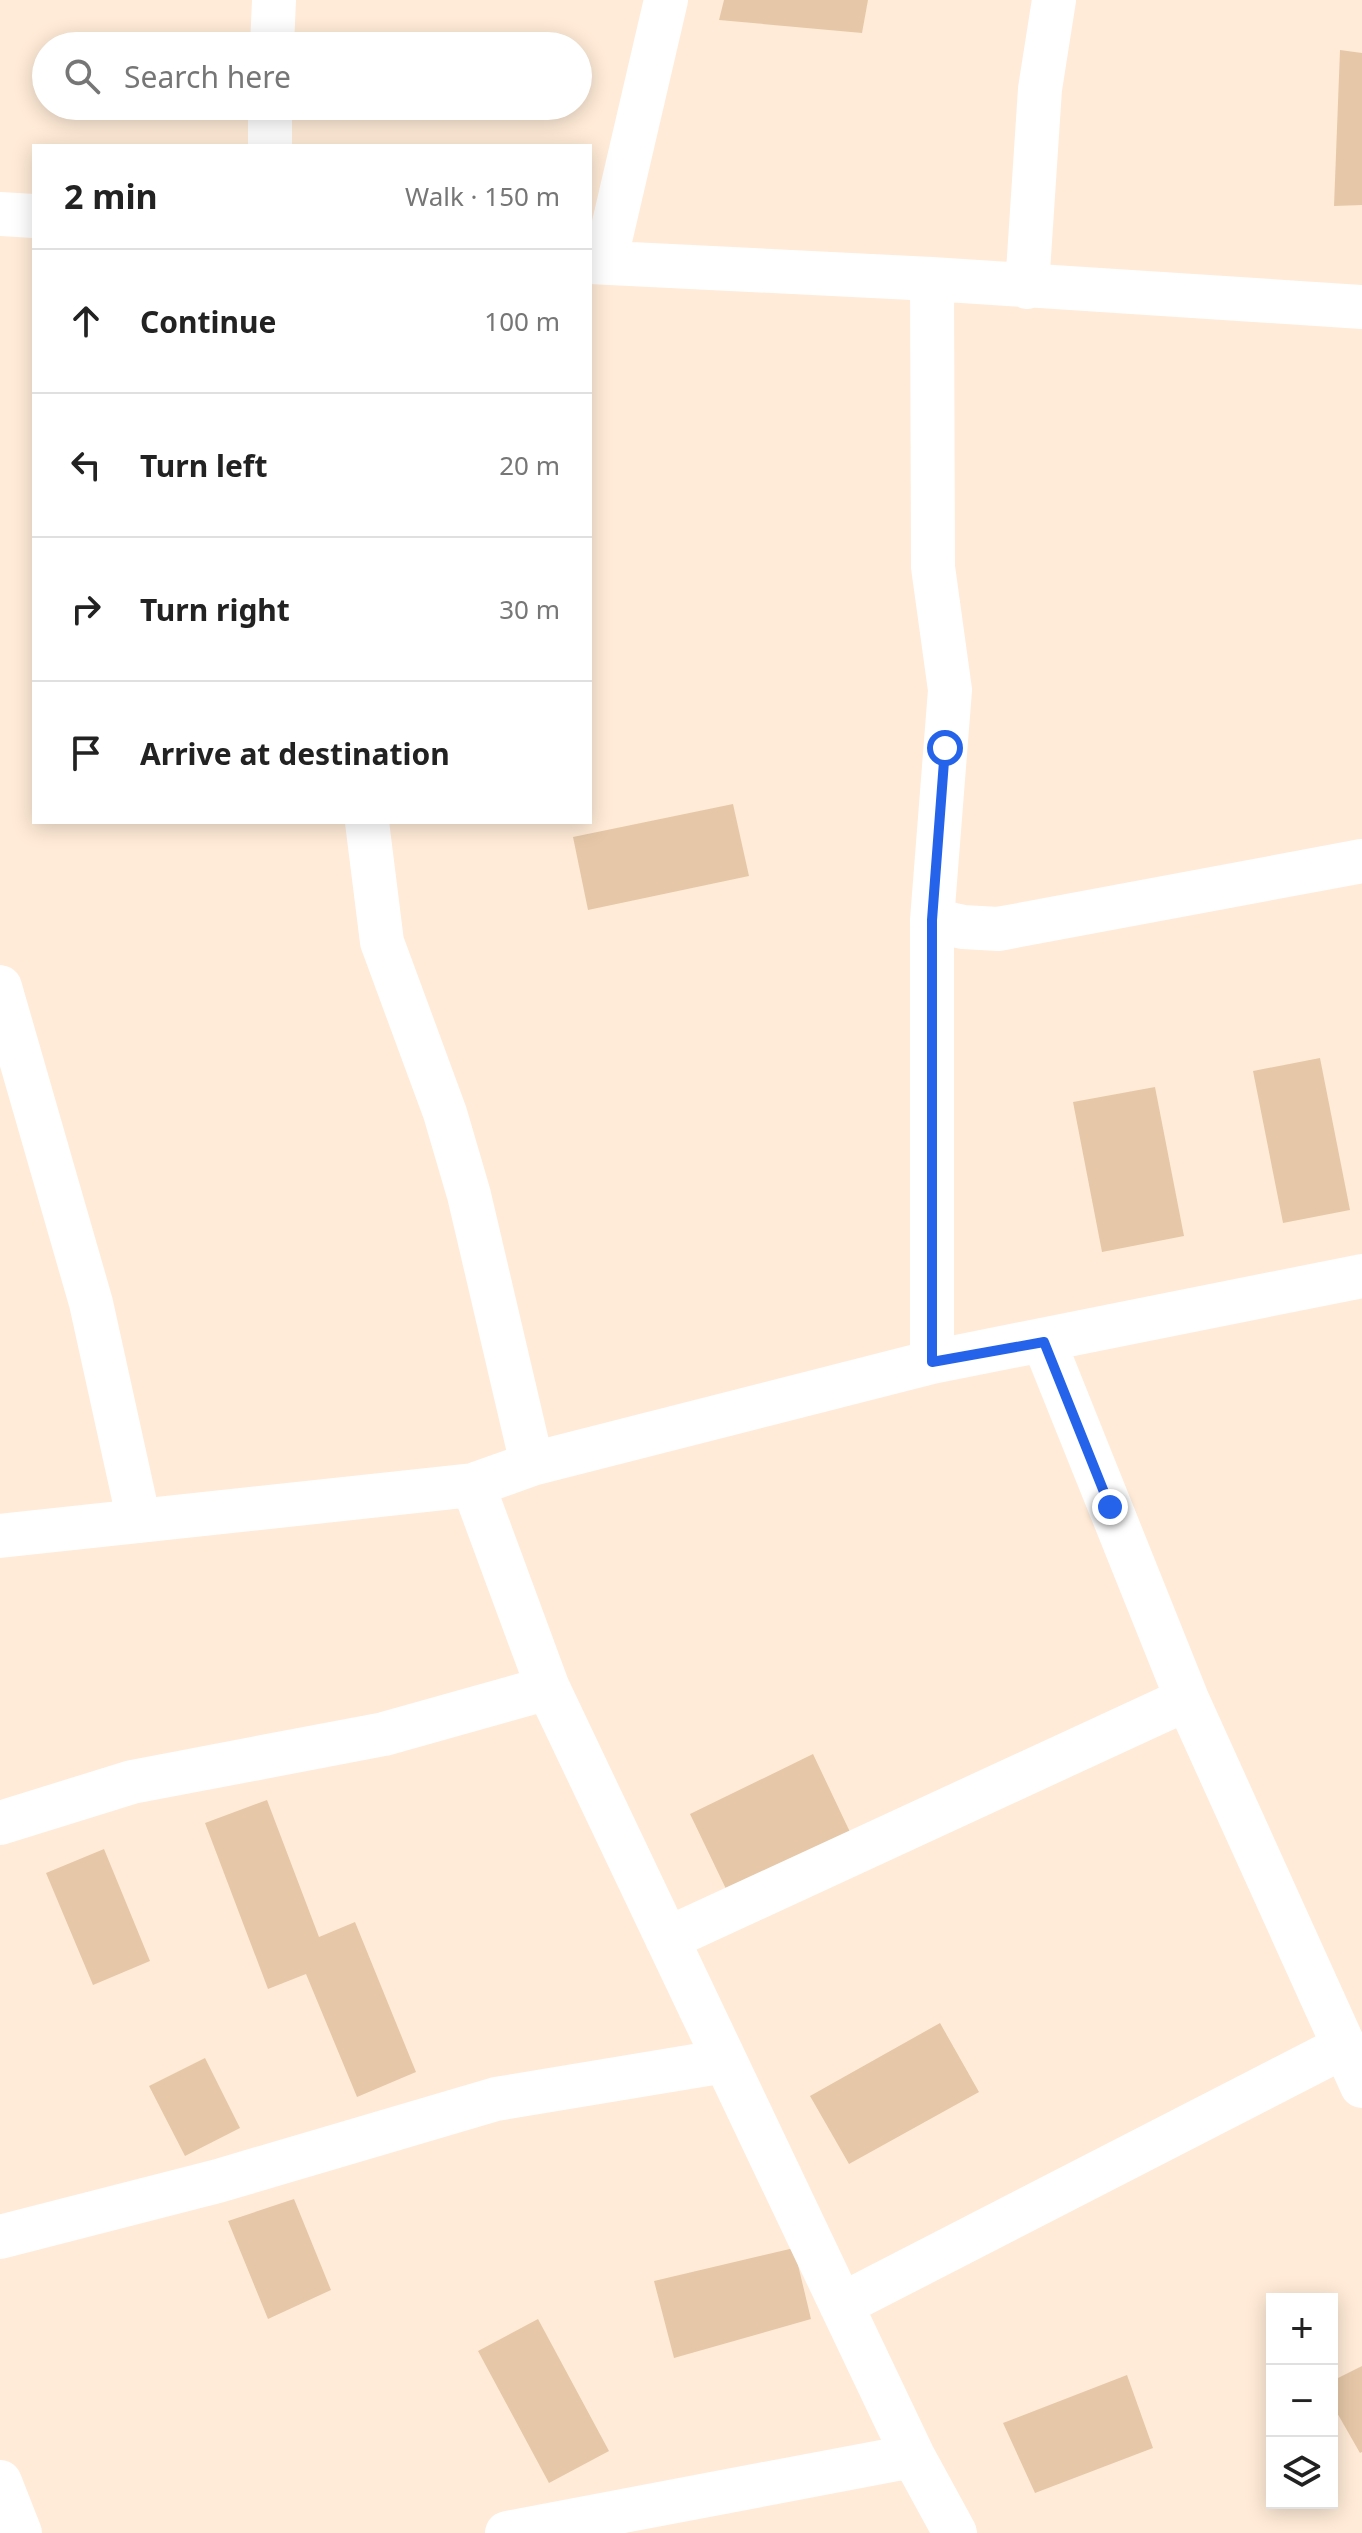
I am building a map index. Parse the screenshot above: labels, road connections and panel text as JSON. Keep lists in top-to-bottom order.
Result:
{
  "page": {
    "search": "Search here",
    "heading": ["2 min", "Walk · 150 m"],
    "list": [
      ["Continue", "100 m"],
      ["Turn left", "20 m"],
      ["Turn right", "30 m"],
      "Arrive at destination"
    ],
    "map_buttons": ["+", "−"]
  }
}
